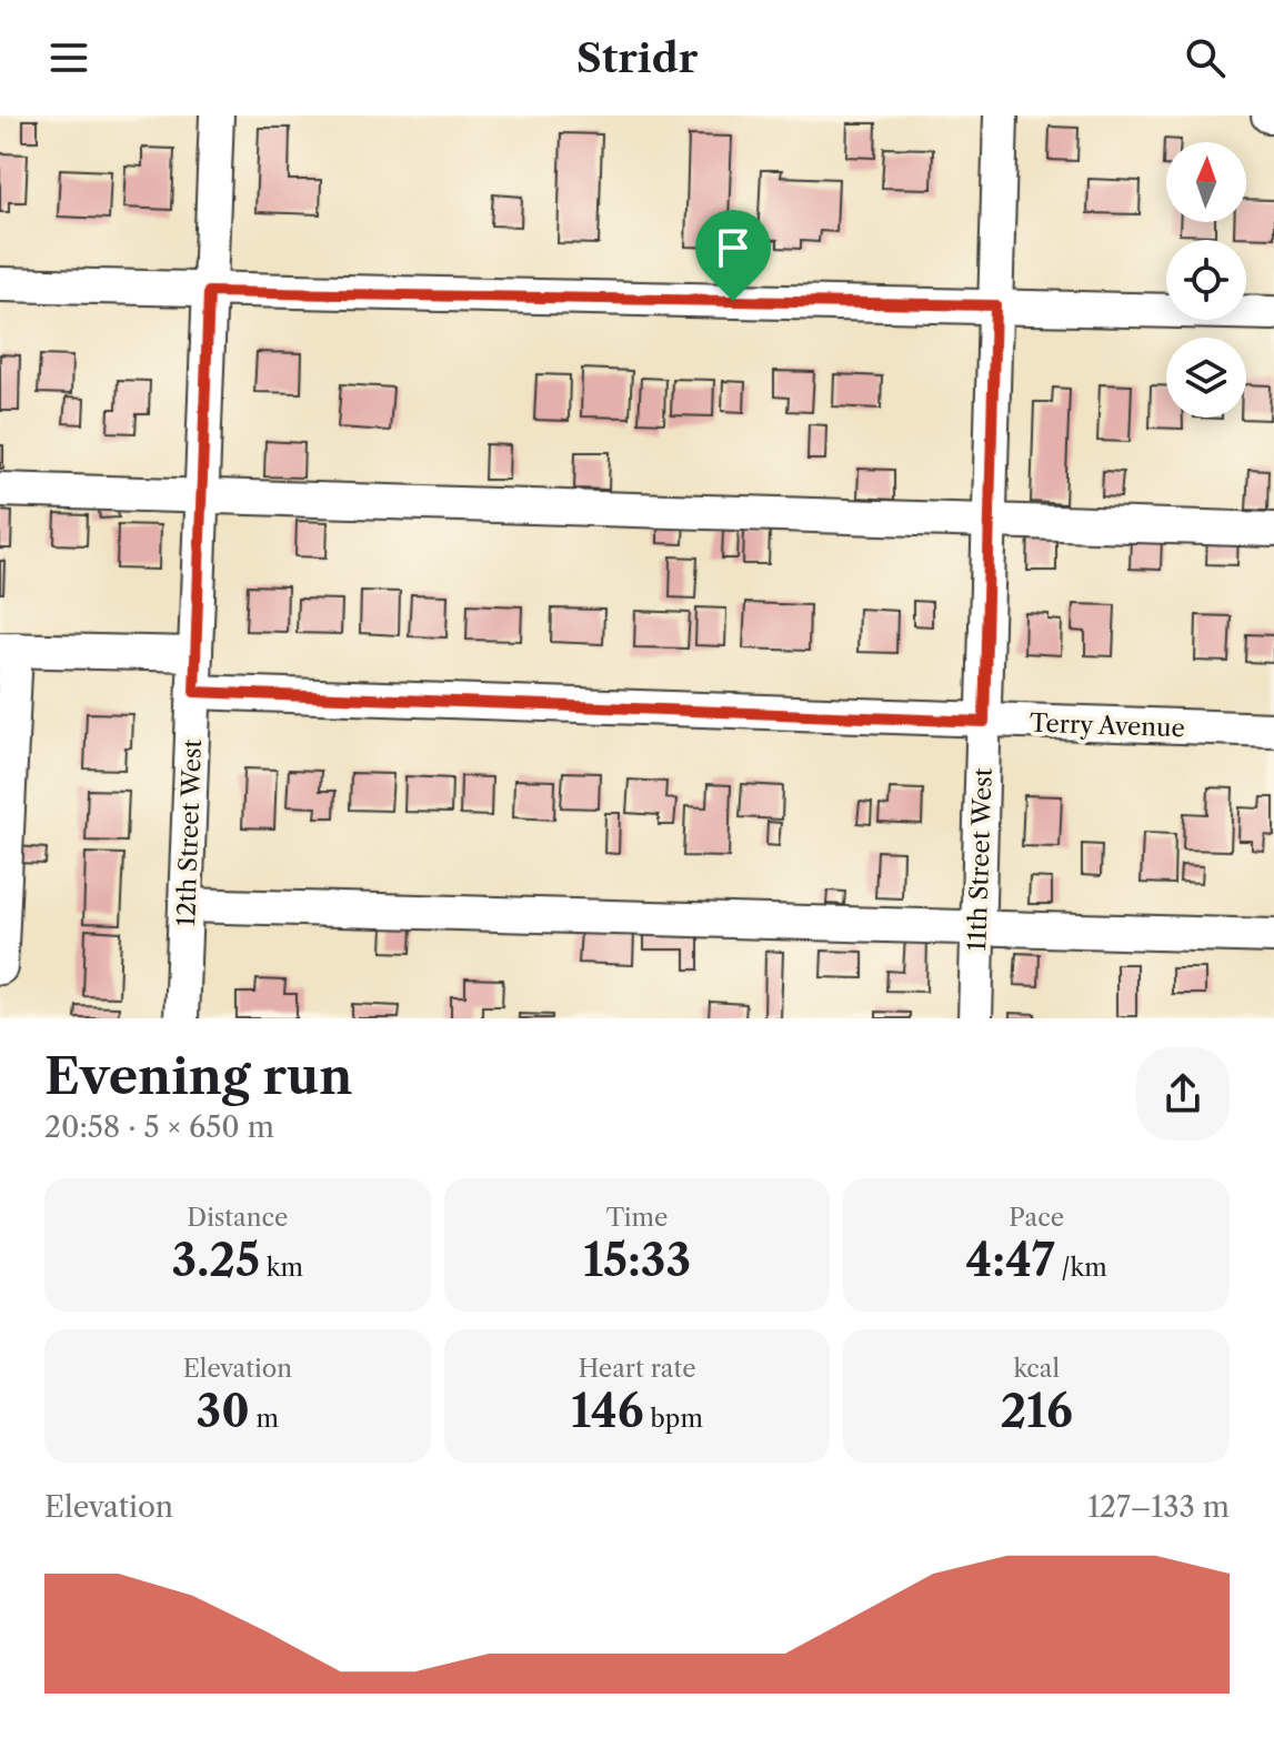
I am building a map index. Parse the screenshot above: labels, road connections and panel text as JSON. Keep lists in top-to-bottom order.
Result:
{
  "streets": {
    "street": ["Terry Avenue", "12th Street West", "11th Street West"]
  },
  "crossings": [
    ["Terry Avenue", "12th Street West"],
    ["Terry Avenue", "11th Street West"]
  ],
  "north": "top",
  "page": {
    "header": "Stridr",
    "heading": ["Evening run", "20:58 · 5 × 650 m"],
    "stats": [
      ["Distance", "3.25 km"],
      ["Time", "15:33"],
      ["Pace", "4:47 /km"],
      ["Elevation", "30 m"],
      ["Heart rate", "146 bpm"],
      ["kcal", "216"]
    ],
    "chart": ["Elevation", "127–133 m"]
  }
}
